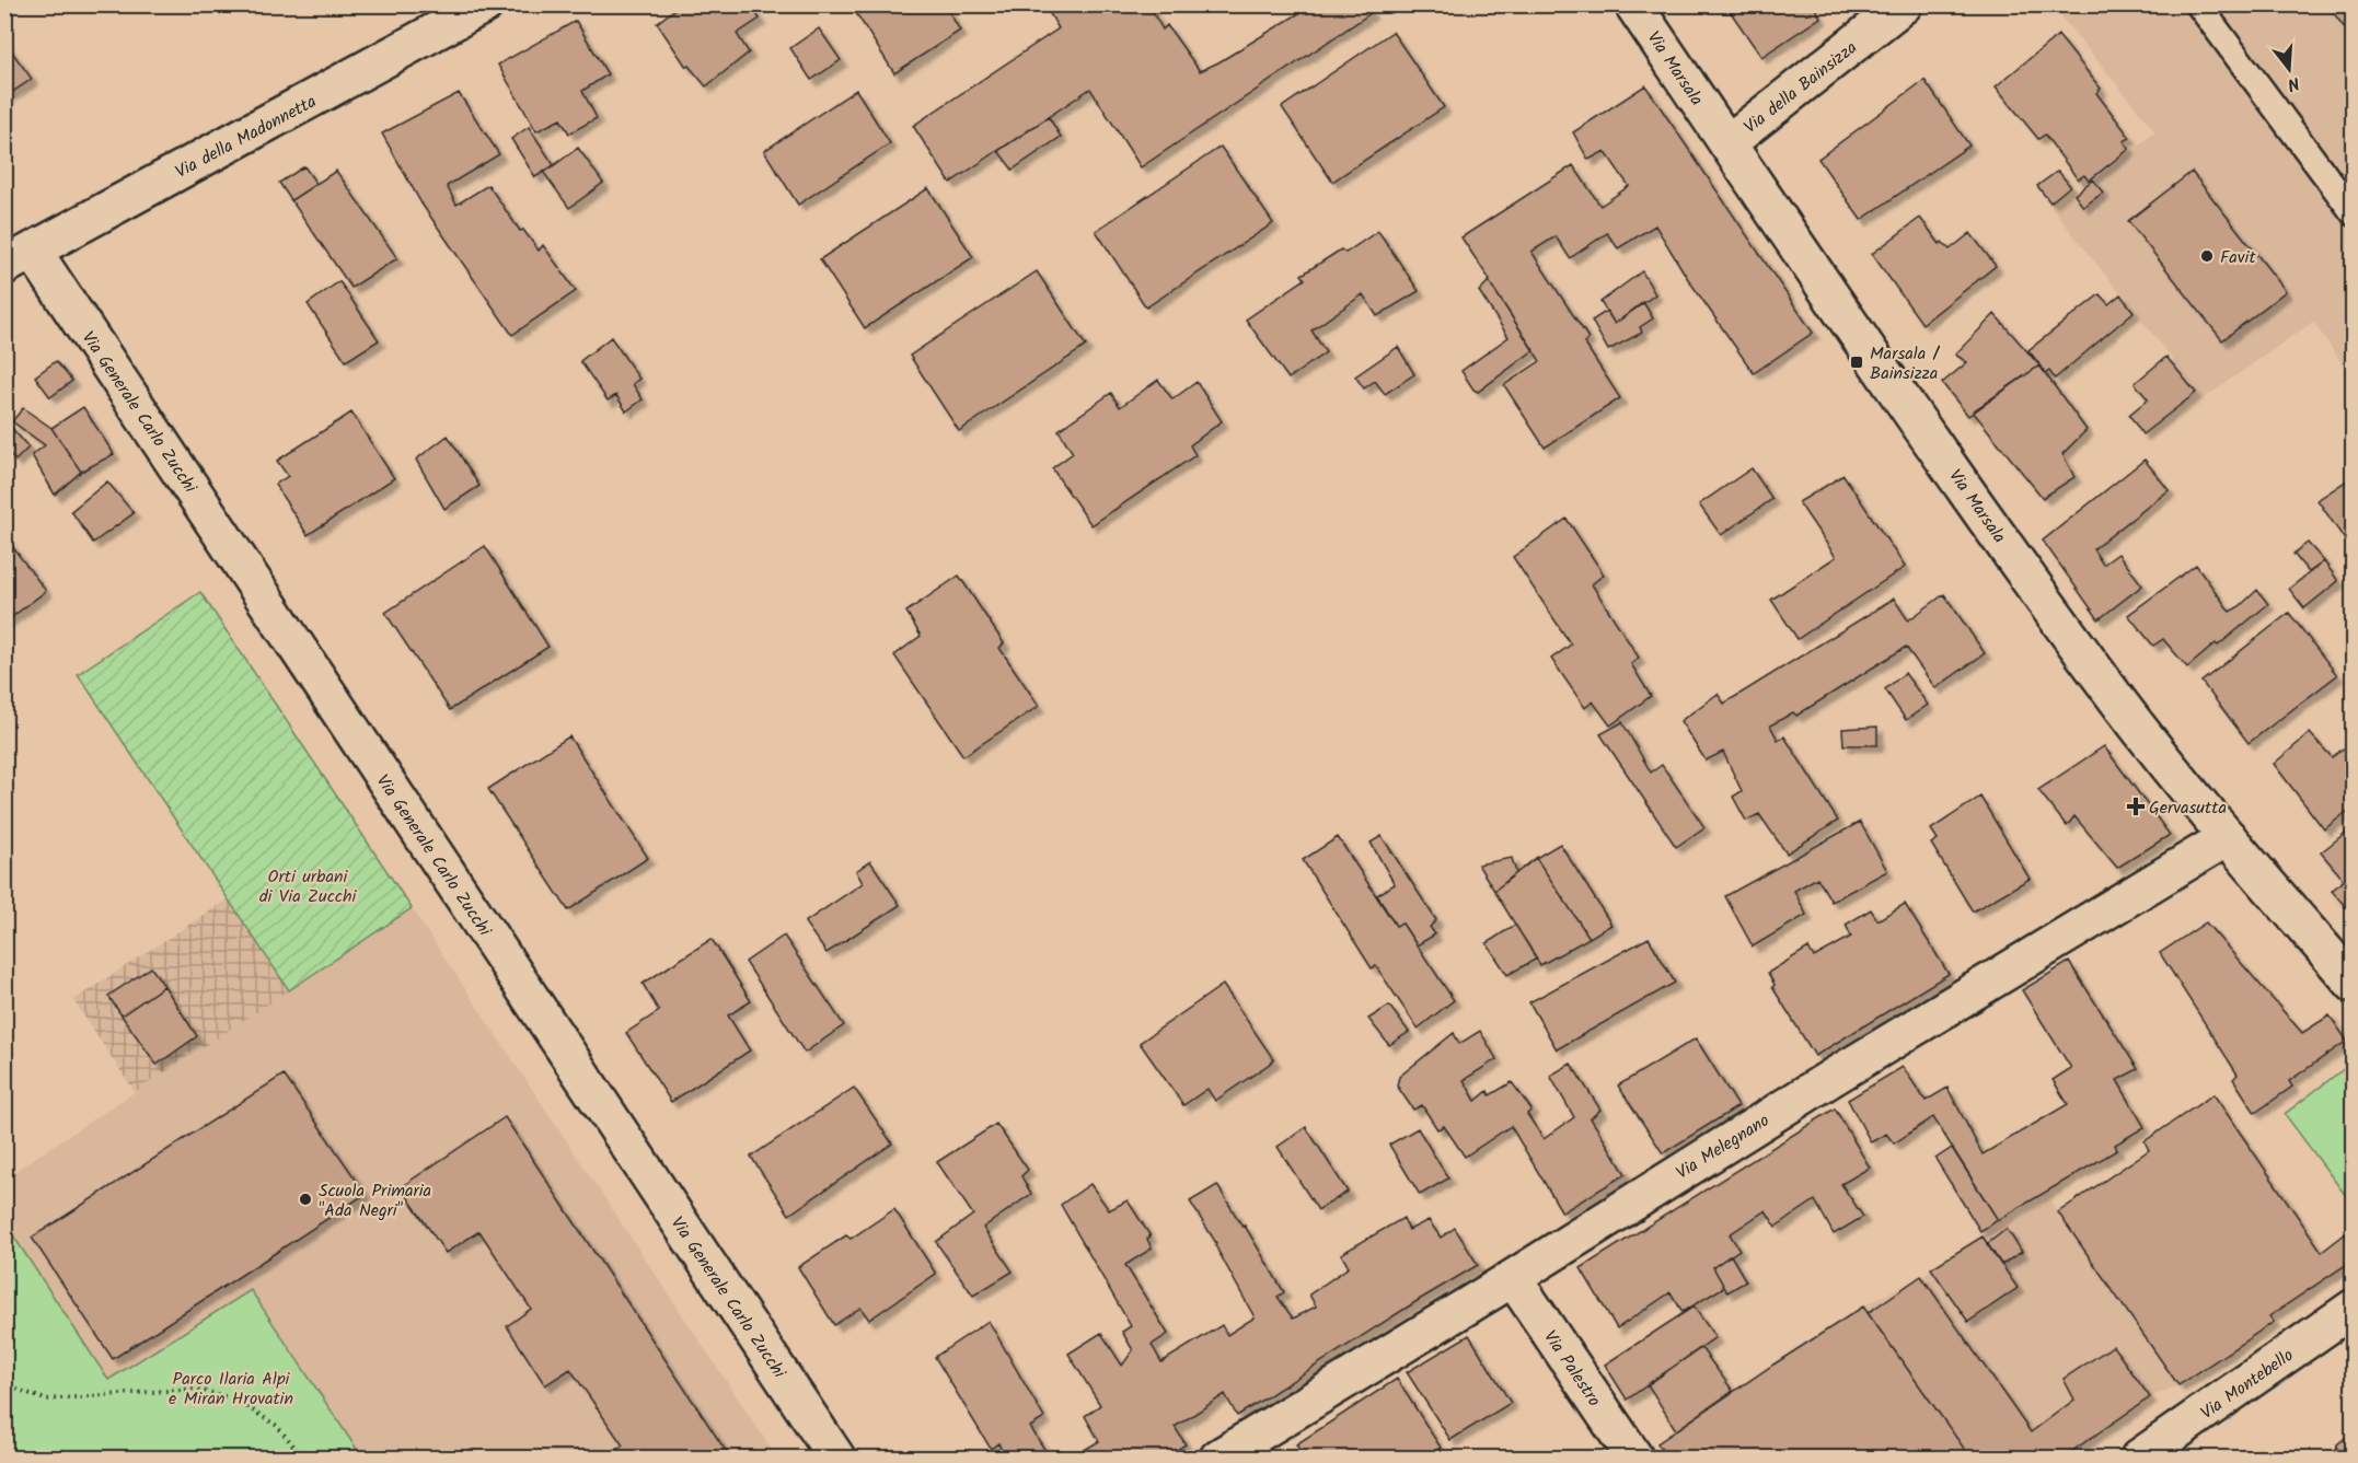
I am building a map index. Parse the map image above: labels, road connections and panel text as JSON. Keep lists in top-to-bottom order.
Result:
{
  "streets": {
    "street": [
      "Via Marsala",
      "Via della Bainsizza",
      "Via della Madonnetta",
      "Via Generale Carlo Zucchi",
      "Via Melegnano",
      "Via Palestro",
      "Via Montebello"
    ]
  },
  "crossings": [
    ["Via Marsala", "Via della Bainsizza"],
    ["Via Marsala", "Via Melegnano"],
    ["Via della Madonnetta", "Via Generale Carlo Zucchi"],
    ["Via Melegnano", "Via Palestro"]
  ],
  "parks": ["Orti urbani di Via Zucchi", "Parco Ilaria Alpi e Miran Hrovatin"],
  "places": {
    "other": ["Favit", "Scuola Primaria \"Ada Negri\""],
    "transit": ["Marsala / Bainsizza"],
    "health": ["Gervasutta"]
  },
  "north": "bottom"
}
